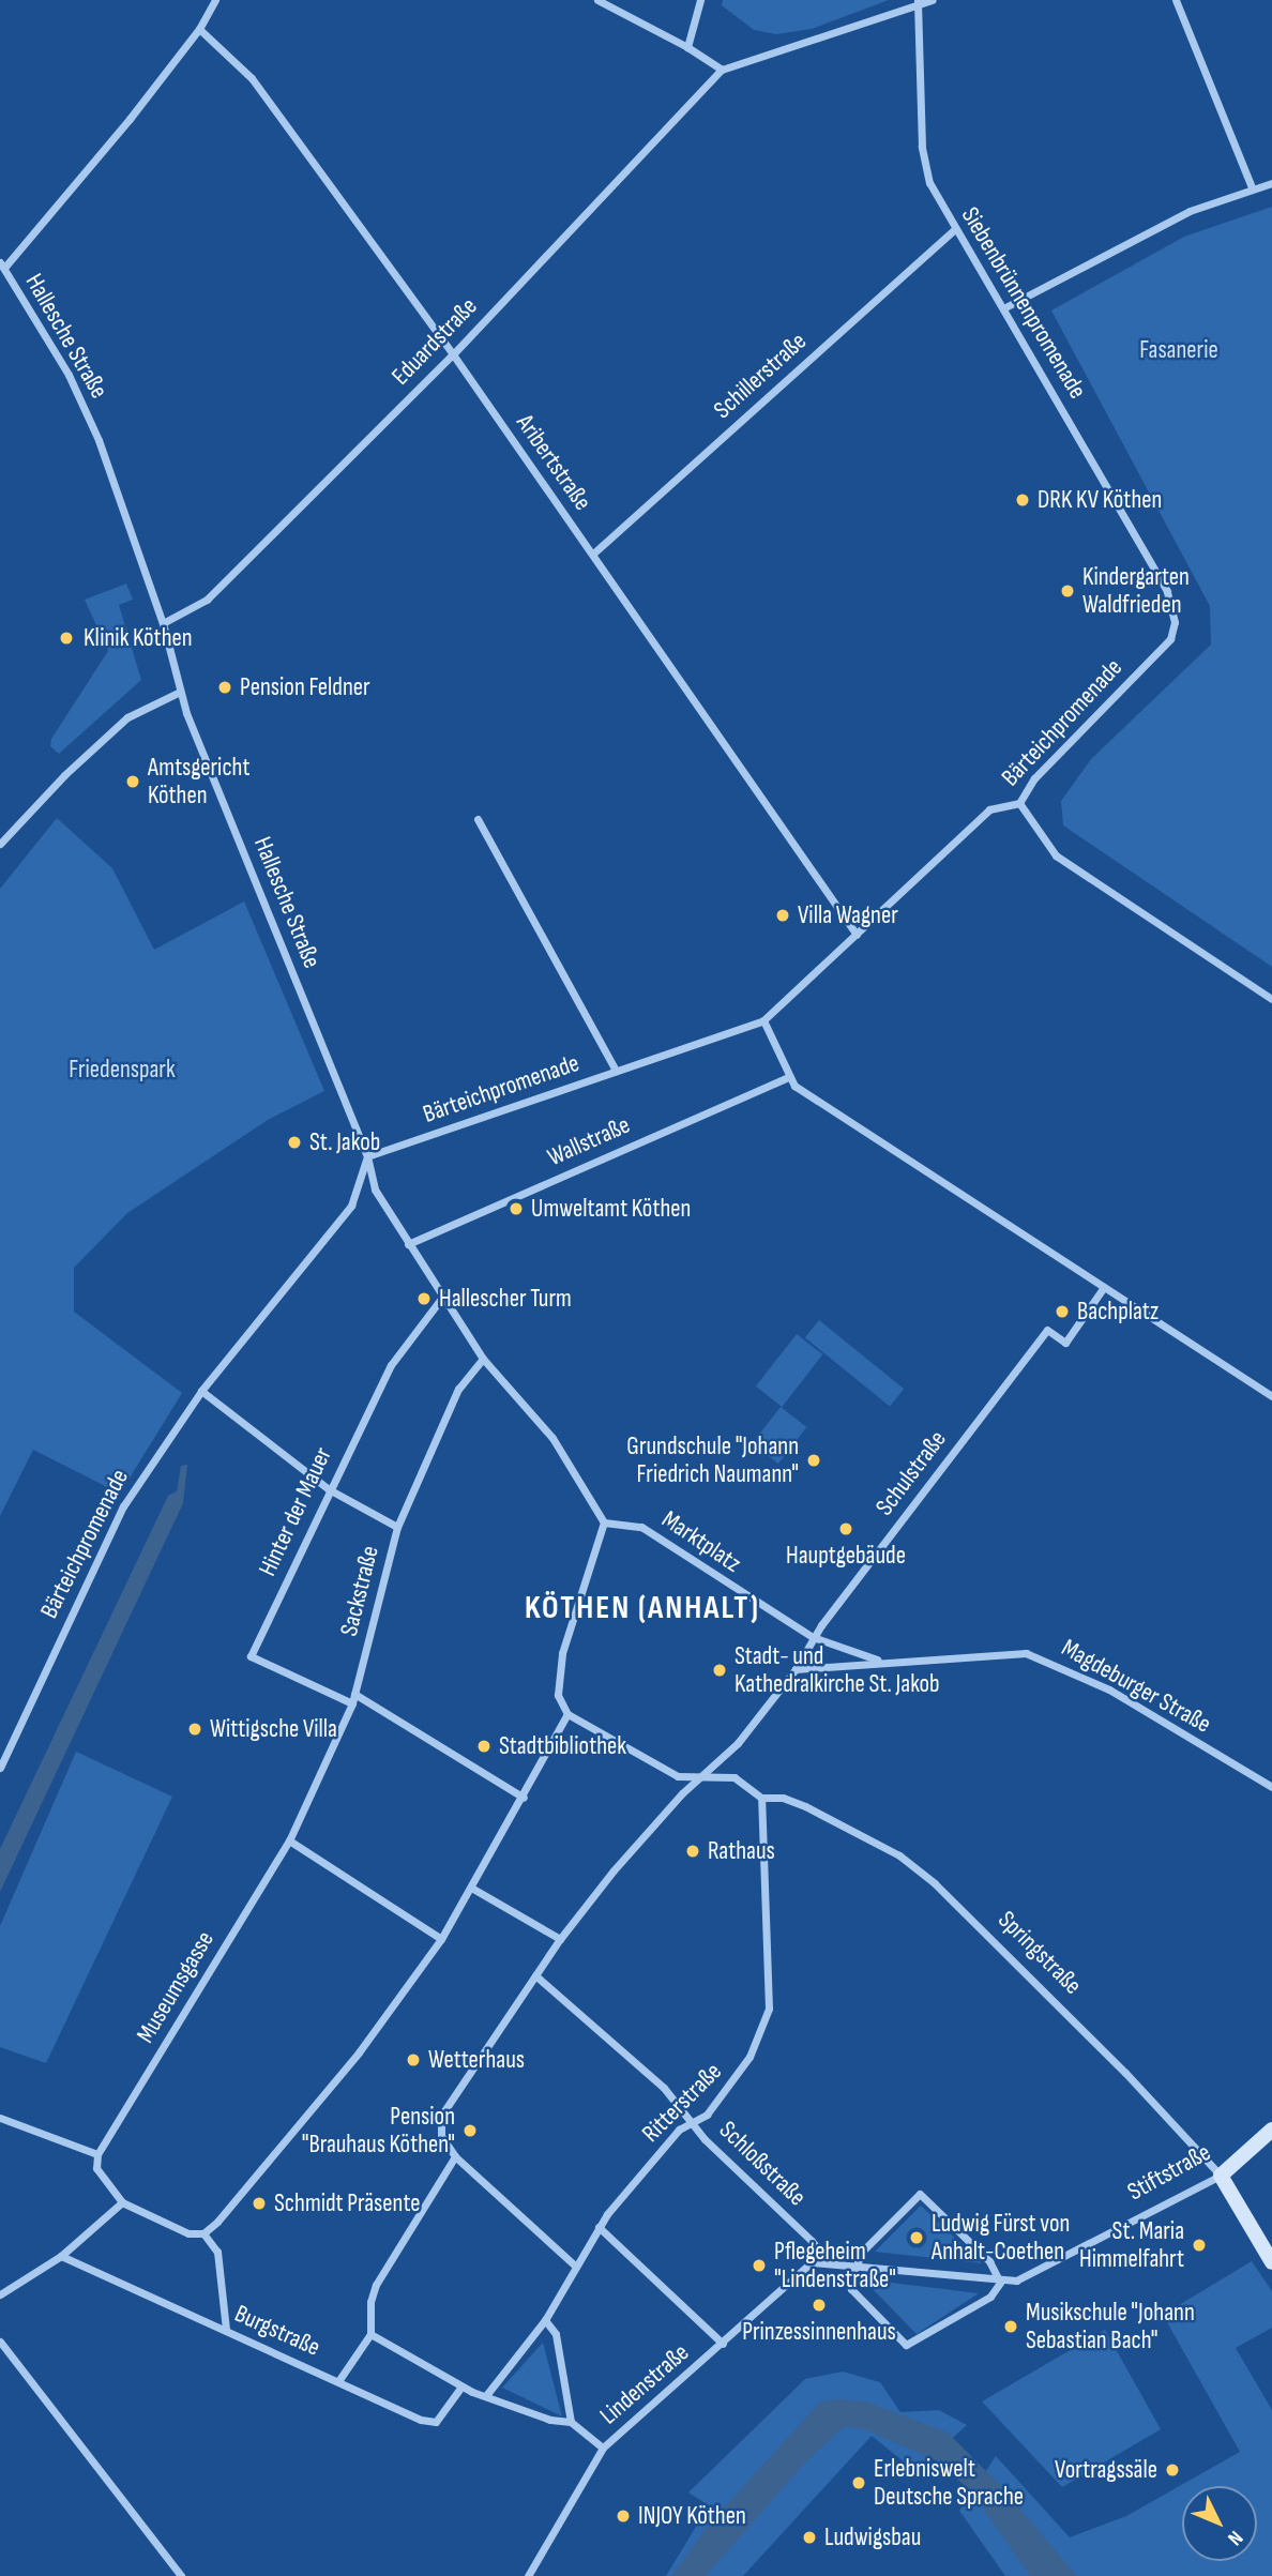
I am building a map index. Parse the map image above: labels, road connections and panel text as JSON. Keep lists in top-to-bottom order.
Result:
{
  "streets": {
    "main road": ["Springstraße", "Stiftstraße"],
    "street": [
      "Siebenbrünnenpromenade",
      "Hallesche Straße",
      "Eduardstraße",
      "Schillerstraße",
      "Aribertstraße",
      "Bärteichpromenade",
      "Wallstraße",
      "Schulstraße",
      "Hinter der Mauer",
      "Marktplatz",
      "Sackstraße",
      "Magdeburger Straße",
      "Museumsgasse",
      "Ritterstraße",
      "Schloßstraße",
      "Burgstraße",
      "Lindenstraße"
    ]
  },
  "crossings": [
    ["Siebenbrünnenpromenade", "Schillerstraße"],
    ["Siebenbrünnenpromenade", "Bärteichpromenade"],
    ["Hallesche Straße", "Eduardstraße"],
    ["Hallesche Straße", "Bärteichpromenade"],
    ["Hallesche Straße", "Wallstraße"],
    ["Hallesche Straße", "Hinter der Mauer"],
    ["Hallesche Straße", "Marktplatz"],
    ["Hallesche Straße", "Sackstraße"],
    ["Eduardstraße", "Aribertstraße"],
    ["Schillerstraße", "Aribertstraße"],
    ["Aribertstraße", "Bärteichpromenade"],
    ["Schulstraße", "Marktplatz"],
    ["Schulstraße", "Magdeburger Straße"],
    ["Hinter der Mauer", "Sackstraße"],
    ["Marktplatz", "Magdeburger Straße"],
    ["Sackstraße", "Museumsgasse"],
    ["Springstraße", "Ritterstraße"],
    ["Springstraße", "Stiftstraße"],
    ["Ritterstraße", "Schloßstraße"],
    ["Schloßstraße", "Lindenstraße"]
  ],
  "districts": ["KÖTHEN (ANHALT)"],
  "parks": ["Fasanerie", "Friedenspark"],
  "places": [
    "DRK KV Köthen",
    "Kindergarten Waldfrieden",
    "Klinik Köthen",
    "Pension Feldner",
    "Amtsgericht Köthen",
    "Villa Wagner",
    "St. Jakob",
    "Umweltamt Köthen",
    "Hallescher Turm",
    "Bachplatz",
    "Grundschule \"Johann Friedrich Naumann\"",
    "Hauptgebäude",
    "Stadt- und Kathedralkirche St. Jakob",
    "Wittigsche Villa",
    "Stadtbibliothek",
    "Rathaus",
    "Wetterhaus",
    "Pension \"Brauhaus Köthen\"",
    "Schmidt Präsente",
    "Ludwig Fürst von Anhalt-Coethen",
    "St. Maria Himmelfahrt",
    "Pflegeheim \"Lindenstraße\"",
    "Prinzessinnenhaus",
    "Musikschule \"Johann Sebastian Bach\"",
    "Vortragssäle",
    "Erlebniswelt Deutsche Sprache",
    "INJOY Köthen",
    "Ludwigsbau"
  ],
  "north": "bottom right"
}
